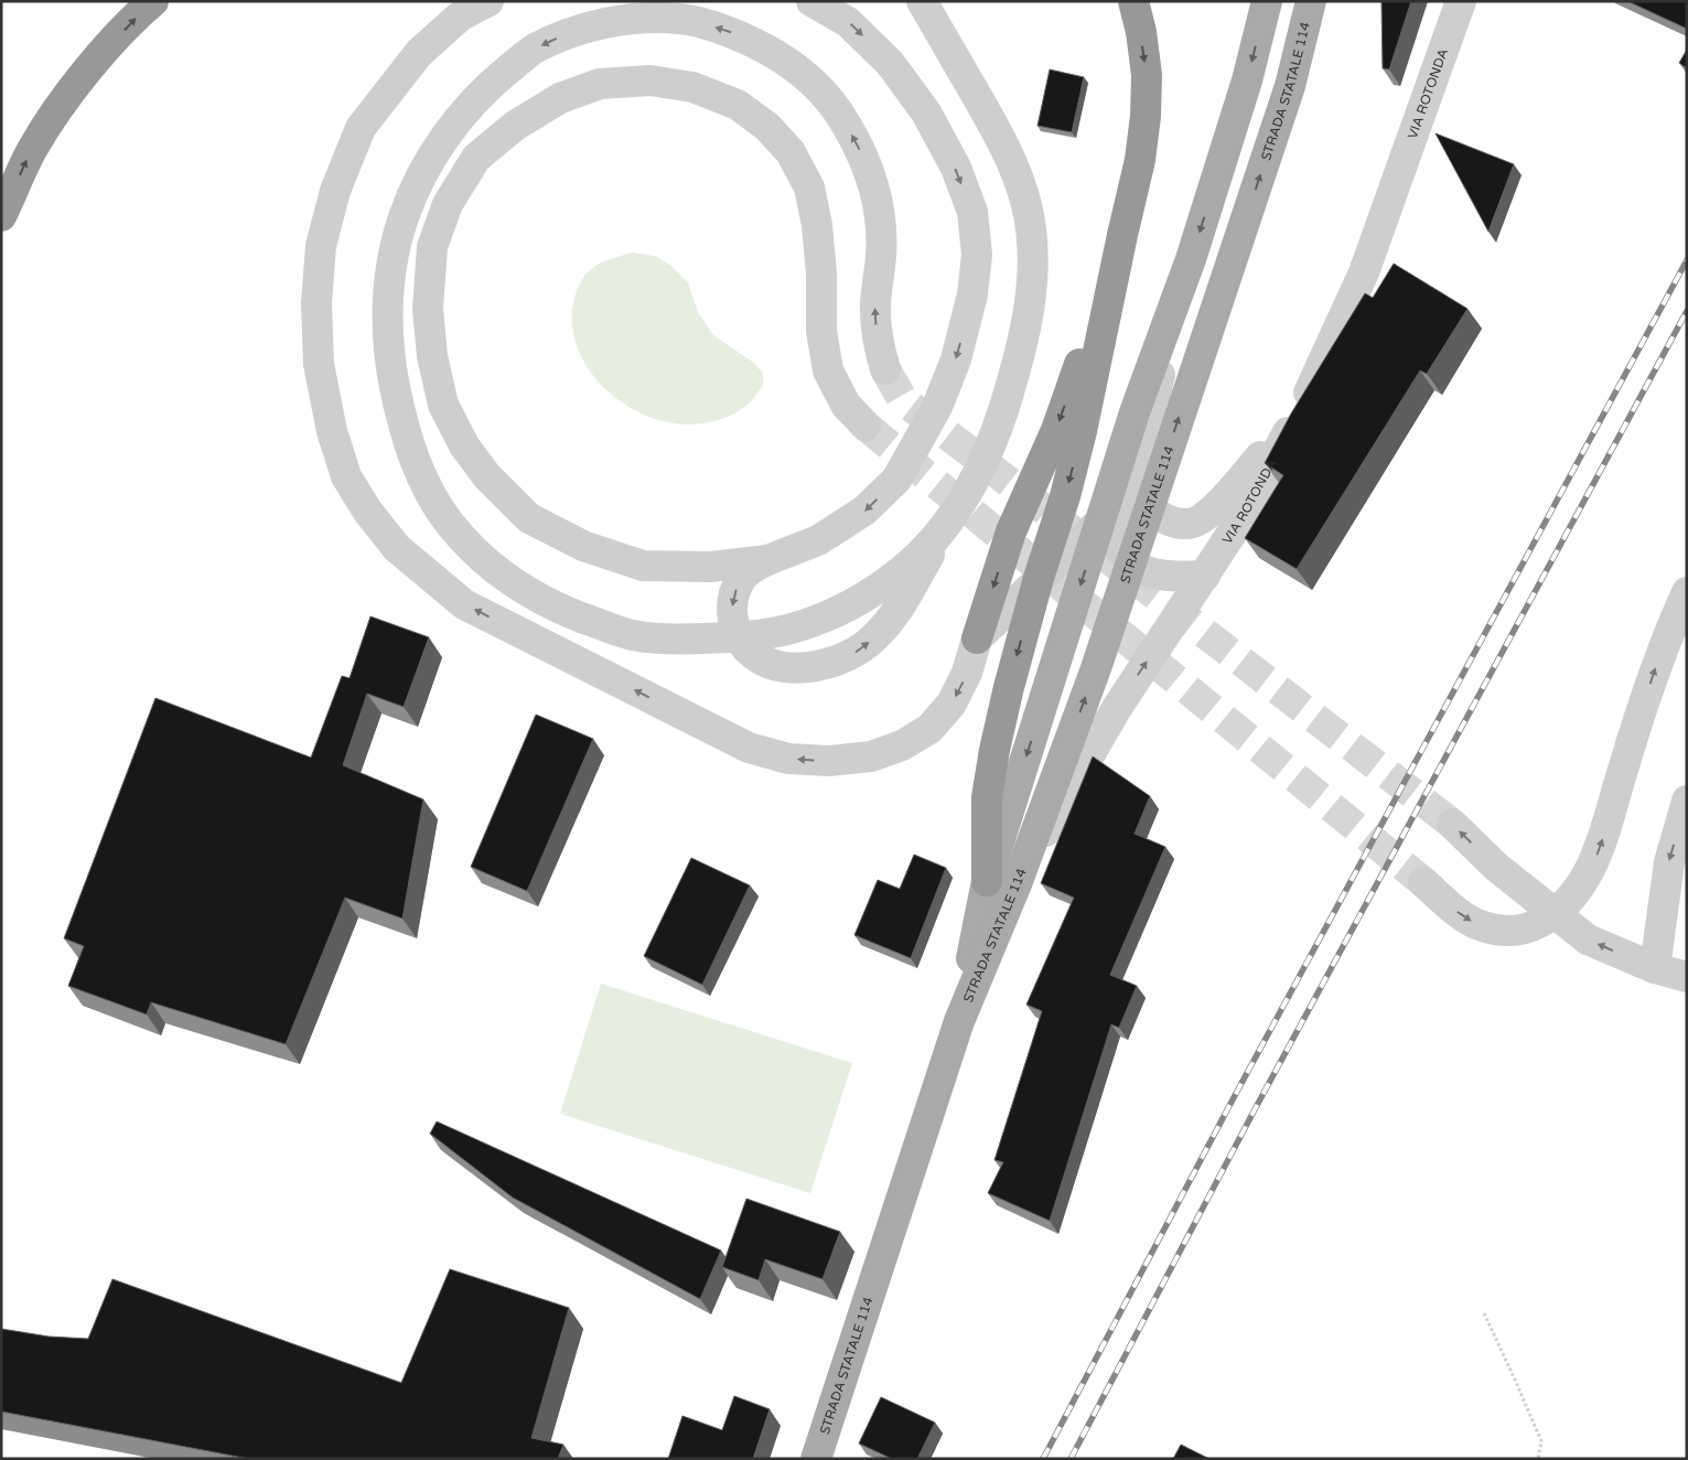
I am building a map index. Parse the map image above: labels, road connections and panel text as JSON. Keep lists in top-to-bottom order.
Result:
{
  "streets": {
    "main road": ["STRADA STATALE 114"],
    "street": ["VIA ROTONDA"]
  },
  "crossings": [
    ["STRADA STATALE 114", "VIA ROTONDA"]
  ]
}
